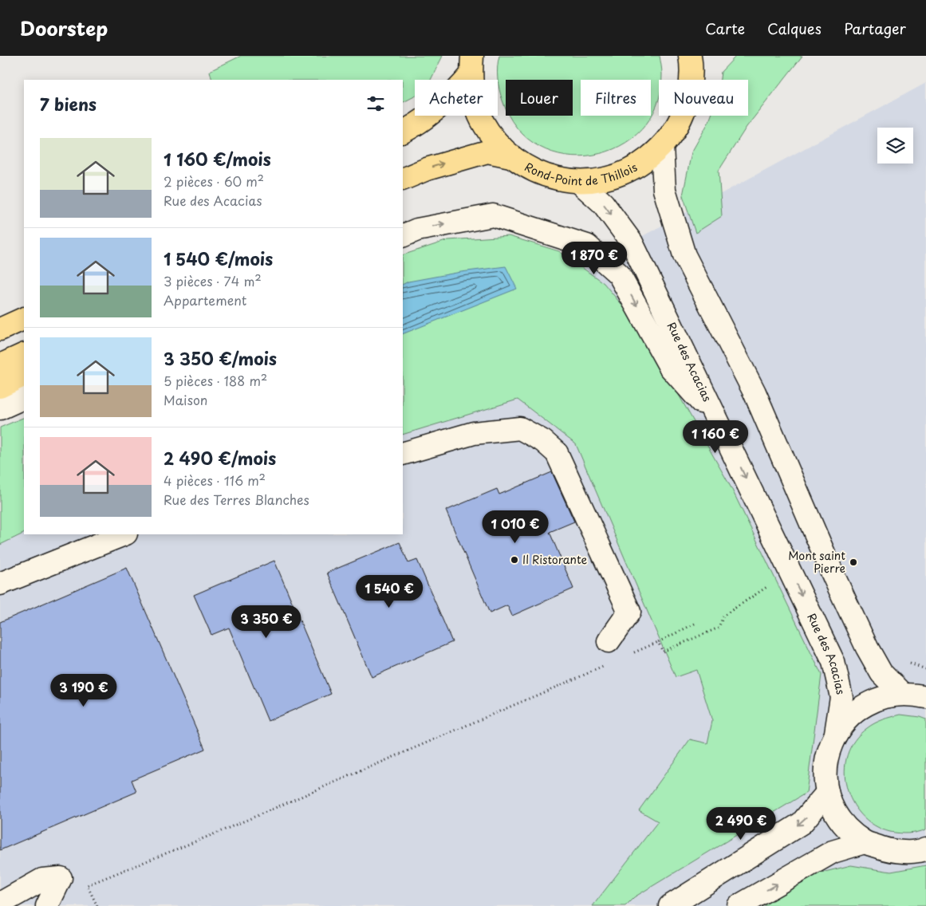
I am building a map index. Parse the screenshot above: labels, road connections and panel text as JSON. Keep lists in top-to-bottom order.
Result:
{
  "streets": {
    "main road": ["Rond-Point de Thillois"],
    "street": ["Rue des Acacias"]
  },
  "crossings": [
    ["Rond-Point de Thillois", "Rue des Acacias"]
  ],
  "places": ["Il Ristorante", "Mont saint Pierre"],
  "page": {
    "header": "Doorstep",
    "nav": ["Carte", "Calques", "Partager"],
    "chip": [
      "Acheter",
      "Louer",
      "Filtres",
      "Nouveau"
    ],
    "heading": "7 biens",
    "list": [
      {
        "name": "1 160 €/mois",
        "note": "2 pièces · 60 m² · Rue des Acacias"
      },
      {
        "name": "1 540 €/mois",
        "note": "3 pièces · 74 m² · Appartement"
      },
      {
        "name": "3 350 €/mois",
        "note": "5 pièces · 188 m² · Maison"
      },
      {
        "name": "2 490 €/mois",
        "note": "4 pièces · 116 m² · Rue des Terres Blanches"
      }
    ],
    "price": [
      "1 870 €",
      "1 160 €",
      "1 010 €",
      "1 540 €",
      "3 350 €",
      "3 190 €",
      "2 490 €"
    ]
  }
}
